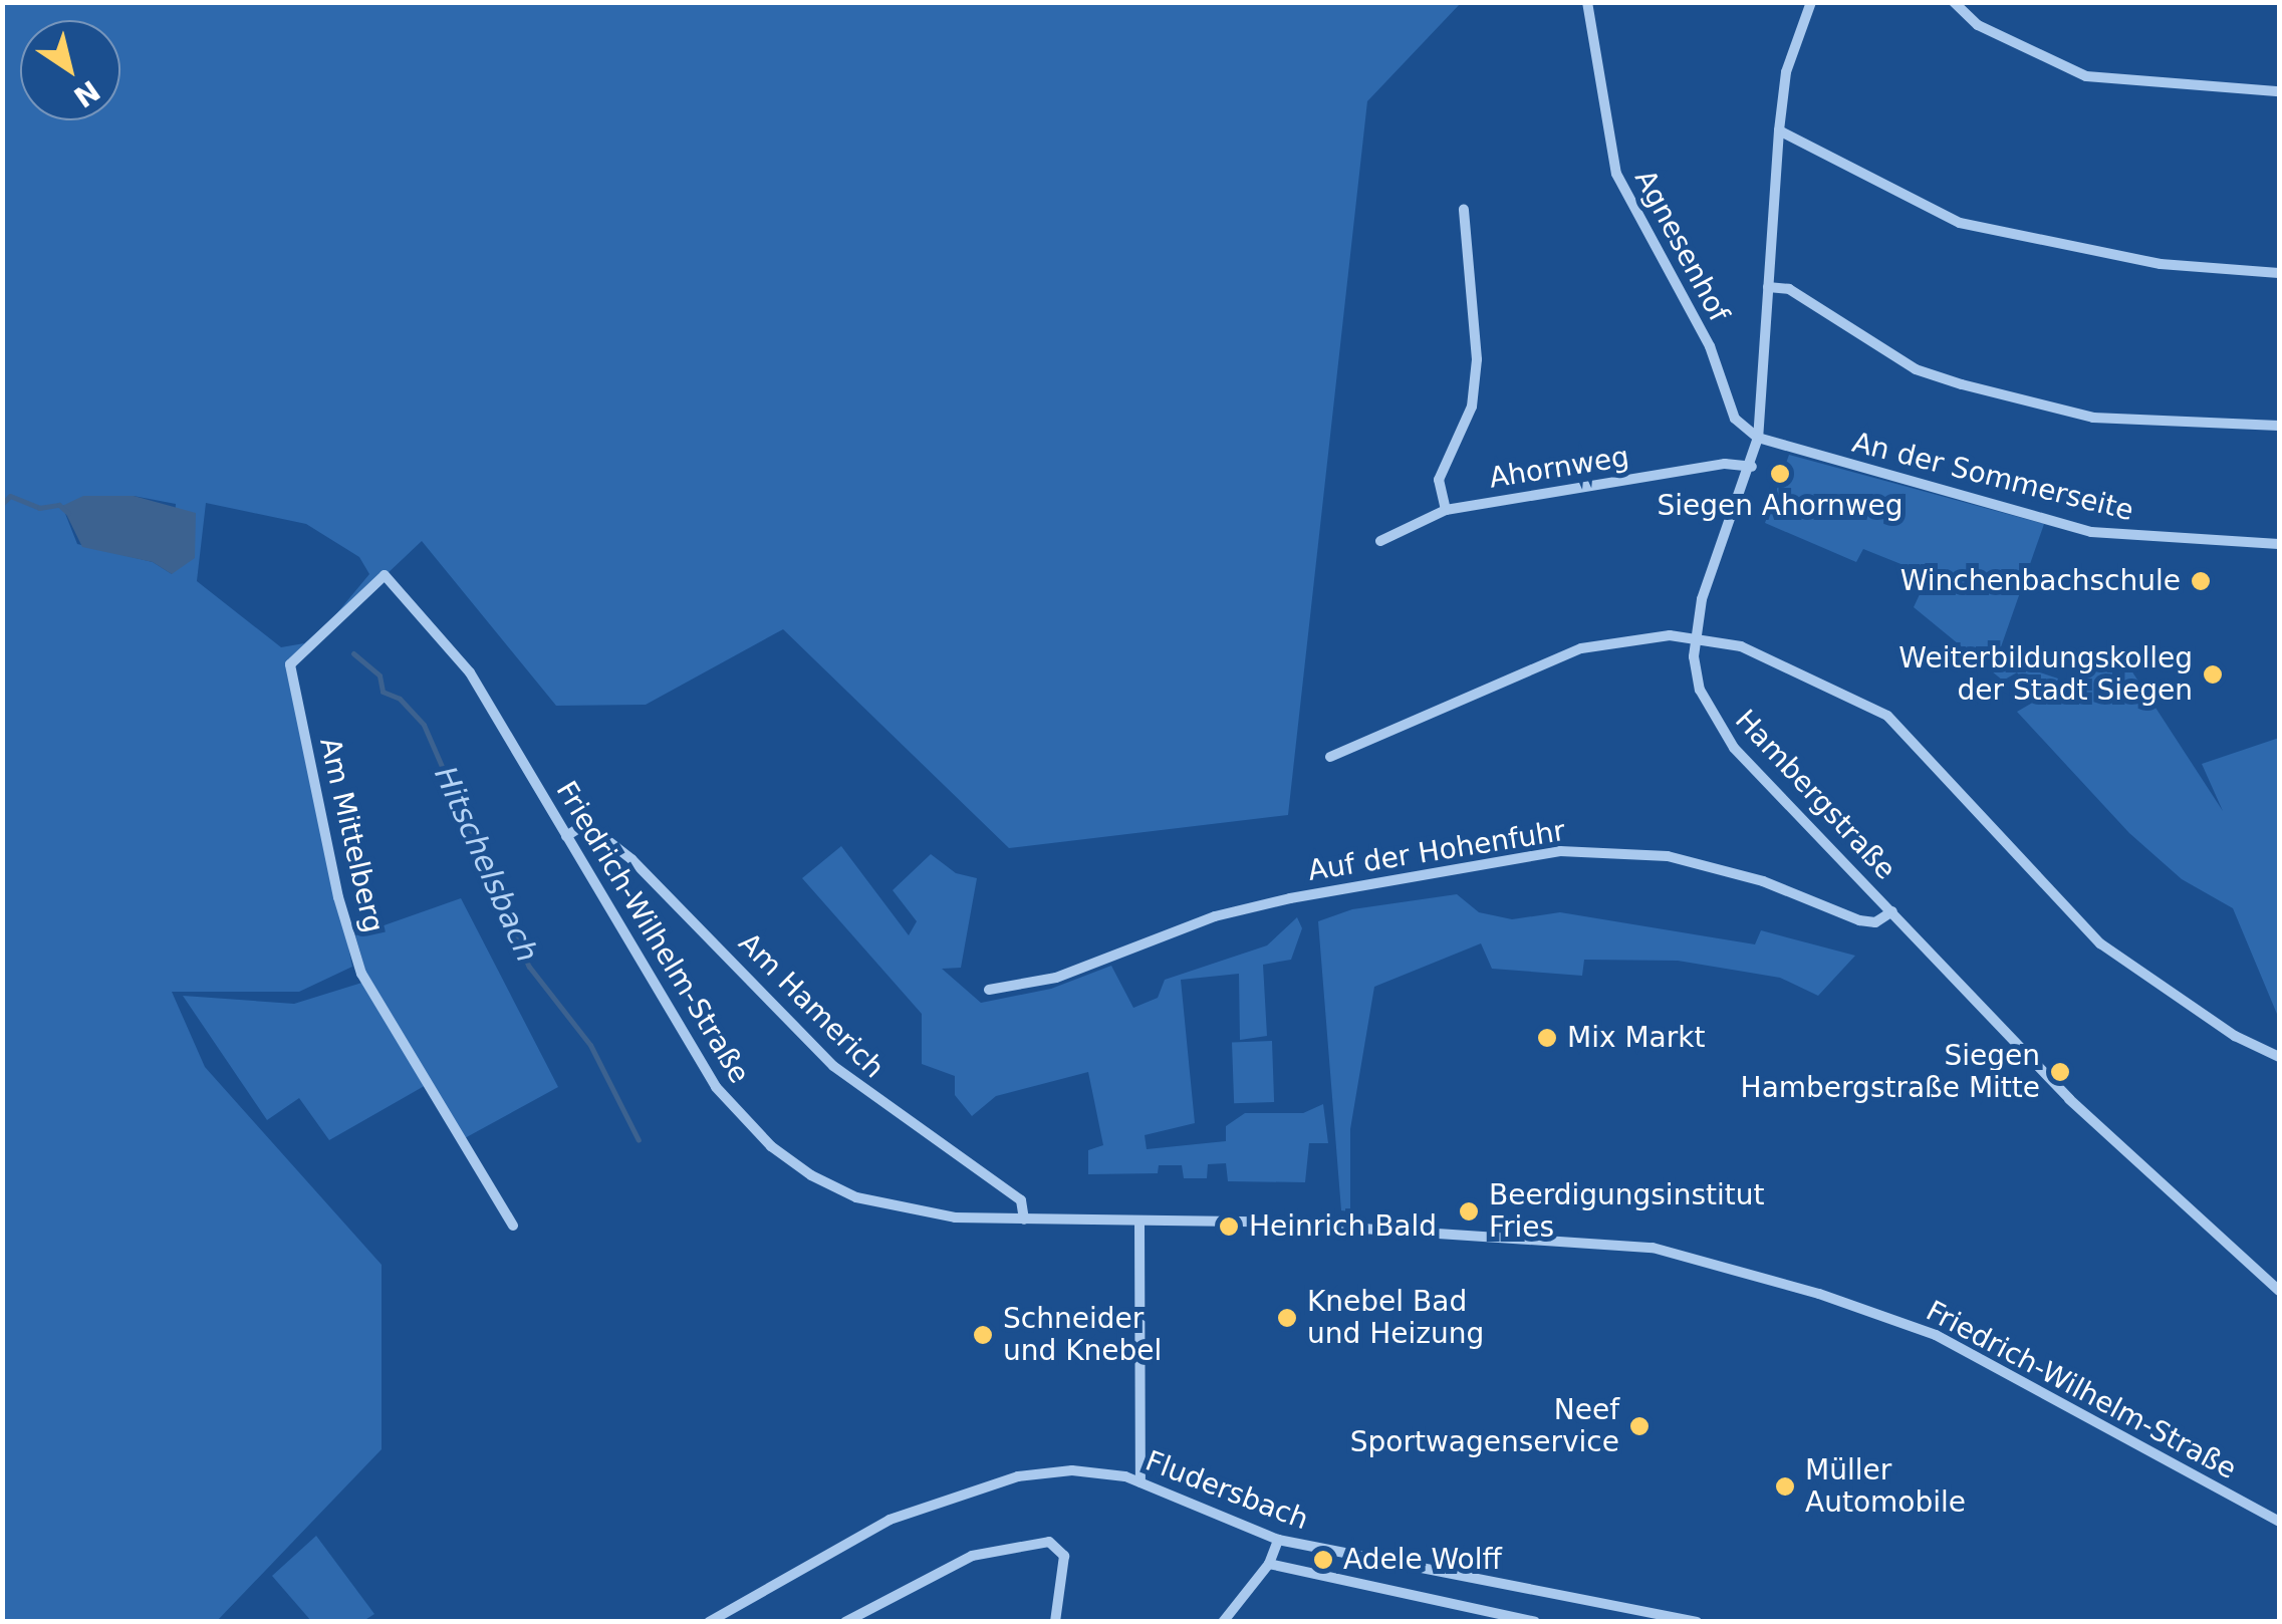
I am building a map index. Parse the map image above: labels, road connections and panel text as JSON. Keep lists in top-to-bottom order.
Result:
{
  "streets": {
    "street": [
      "Agnesenhof",
      "Ahornweg",
      "An der Sommerseite",
      "Hambergstraße",
      "Am Mittelberg",
      "Auf der Hohenfuhr",
      "Friedrich-Wilhelm-Straße",
      "Am Hamerich",
      "Fludersbach"
    ]
  },
  "crossings": [
    ["Agnesenhof", "An der Sommerseite"],
    ["Agnesenhof", "Hambergstraße"],
    ["Ahornweg", "Hambergstraße"],
    ["An der Sommerseite", "Hambergstraße"],
    ["Hambergstraße", "Auf der Hohenfuhr"],
    ["Am Mittelberg", "Friedrich-Wilhelm-Straße"],
    ["Friedrich-Wilhelm-Straße", "Am Hamerich"]
  ],
  "water": ["Hitschelsbach"],
  "places": [
    "Siegen Ahornweg",
    "Winchenbachschule",
    "Weiterbildungskolleg der Stadt Siegen",
    "Mix Markt",
    "Siegen Hambergstraße Mitte",
    "Beerdigungsinstitut Fries",
    "Heinrich Bald",
    "Knebel Bad und Heizung",
    "Schneider und Knebel",
    "Neef Sportwagenservice",
    "Müller Automobile",
    "Adele Wolff"
  ],
  "north": "bottom right"
}
